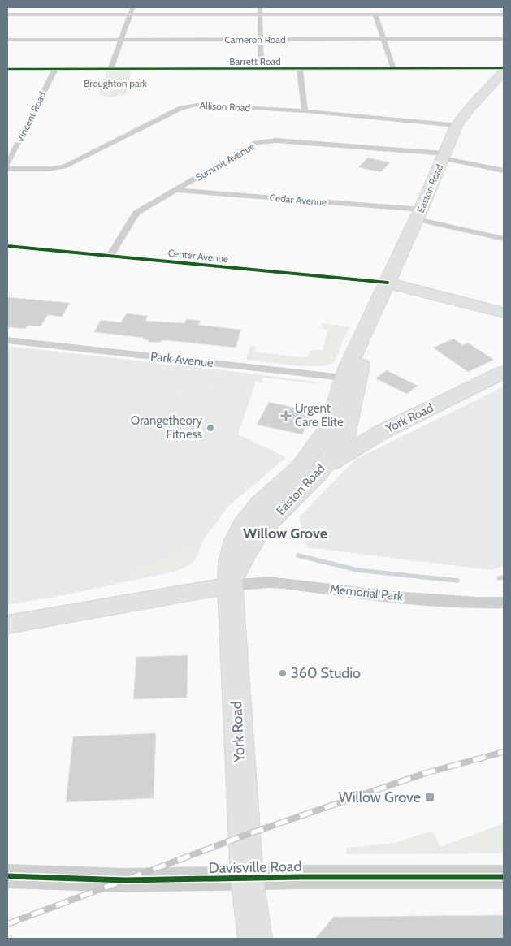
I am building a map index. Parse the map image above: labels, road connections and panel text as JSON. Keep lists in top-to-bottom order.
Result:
{
  "streets": {
    "highway": ["Easton Road", "York Road"],
    "street": [
      "Cameron Road",
      "Barrett Road",
      "Allison Road",
      "Vincent Road",
      "Summit Avenue",
      "Cedar Avenue",
      "Center Avenue",
      "Park Avenue",
      "Memorial Park",
      "Davisville Road"
    ]
  },
  "crossings": [
    ["Barrett Road", "Vincent Road"],
    ["Allison Road", "Easton Road"],
    ["Summit Avenue", "Easton Road"],
    ["Summit Avenue", "Cedar Avenue"],
    ["Summit Avenue", "Center Avenue"],
    ["Easton Road", "Cedar Avenue"],
    ["Easton Road", "Center Avenue"],
    ["Easton Road", "Park Avenue"],
    ["Easton Road", "York Road"],
    ["Easton Road", "Memorial Park"],
    ["York Road", "Memorial Park"],
    ["York Road", "Davisville Road"]
  ],
  "districts": ["Willow Grove"],
  "parks": ["Broughton park"],
  "places": {
    "health": ["Urgent Care Elite"],
    "other": ["Orangetheory Fitness", "360 Studio"],
    "transit": ["Willow Grove"]
  }
}
